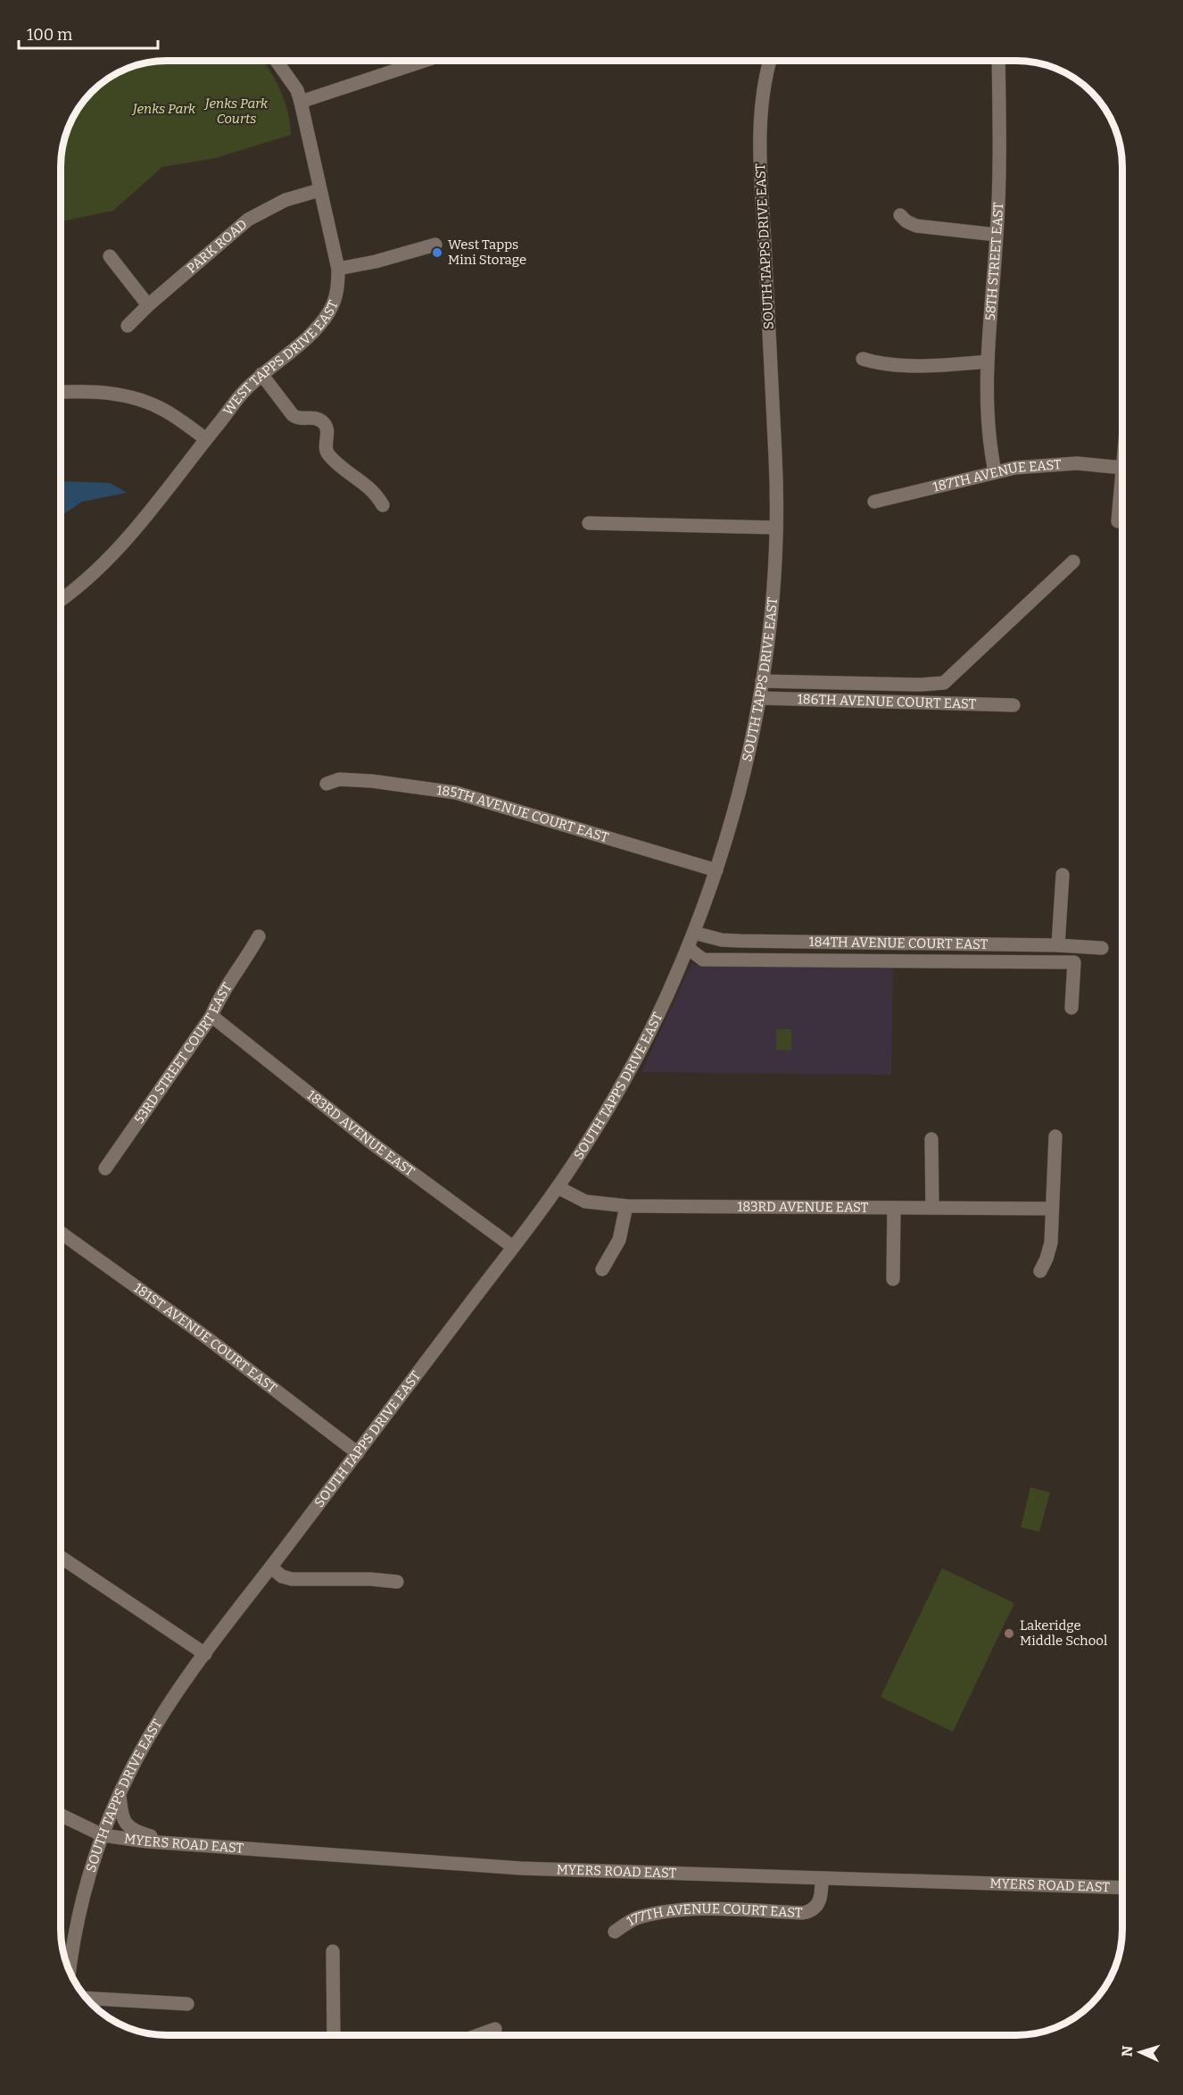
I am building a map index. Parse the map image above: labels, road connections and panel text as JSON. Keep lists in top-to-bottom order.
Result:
{
  "streets": {
    "street": [
      "PARK ROAD",
      "SOUTH TAPPS DRIVE EAST",
      "58TH STREET EAST",
      "WEST TAPPS DRIVE EAST",
      "187TH AVENUE EAST",
      "186TH AVENUE COURT EAST",
      "185TH AVENUE COURT EAST",
      "184TH AVENUE COURT EAST",
      "53RD STREET COURT EAST",
      "183RD AVENUE EAST",
      "181ST AVENUE COURT EAST",
      "MYERS ROAD EAST",
      "177TH AVENUE COURT EAST"
    ]
  },
  "crossings": [
    ["PARK ROAD", "WEST TAPPS DRIVE EAST"],
    ["SOUTH TAPPS DRIVE EAST", "186TH AVENUE COURT EAST"],
    ["SOUTH TAPPS DRIVE EAST", "185TH AVENUE COURT EAST"],
    ["SOUTH TAPPS DRIVE EAST", "184TH AVENUE COURT EAST"],
    ["SOUTH TAPPS DRIVE EAST", "183RD AVENUE EAST"],
    ["SOUTH TAPPS DRIVE EAST", "181ST AVENUE COURT EAST"],
    ["SOUTH TAPPS DRIVE EAST", "MYERS ROAD EAST"],
    ["58TH STREET EAST", "187TH AVENUE EAST"],
    ["53RD STREET COURT EAST", "183RD AVENUE EAST"],
    ["MYERS ROAD EAST", "177TH AVENUE COURT EAST"]
  ],
  "parks": ["Jenks Park Courts", "Jenks Park"],
  "places": ["West Tapps Mini Storage", "Lakeridge Middle School"],
  "scale_bar": "100 m",
  "north": "left"
}
